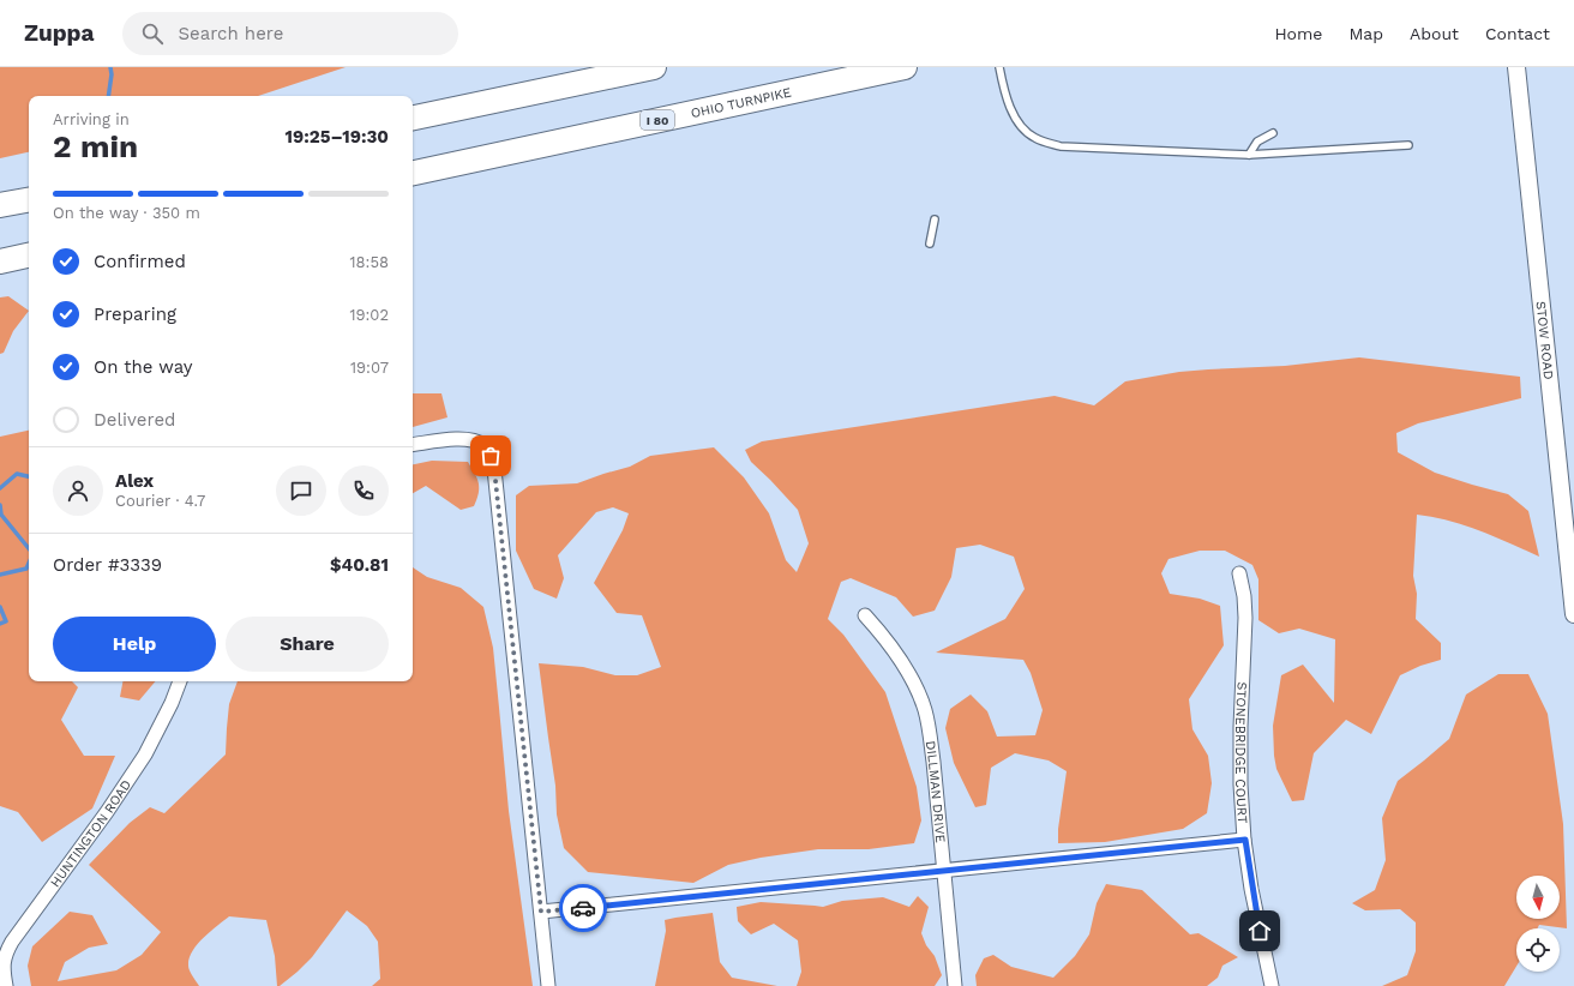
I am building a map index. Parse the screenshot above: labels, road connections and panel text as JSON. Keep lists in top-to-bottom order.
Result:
{
  "streets": {
    "highway": ["OHIO TURNPIKE", "I 80"],
    "street": [
      "STOW ROAD",
      "STONEBRIDGE COURT",
      "DILLMAN DRIVE",
      "HUNTINGTON ROAD"
    ]
  },
  "north": "bottom",
  "page": {
    "header": "Zuppa",
    "search": "Search here",
    "nav": [
      "Home",
      "Map",
      "About",
      "Contact"
    ],
    "heading": ["2 min", "Arriving in", "19:25–19:30"],
    "panel": [
      "Alex",
      "Courier · 4.7",
      "Order #3339",
      "$40.81"
    ],
    "bar": "On the way · 350 m",
    "list": [
      ["Confirmed", "18:58"],
      ["Preparing", "19:02"],
      ["On the way", "19:07"],
      "Delivered"
    ],
    "buttons": ["Help", "Share"]
  }
}
